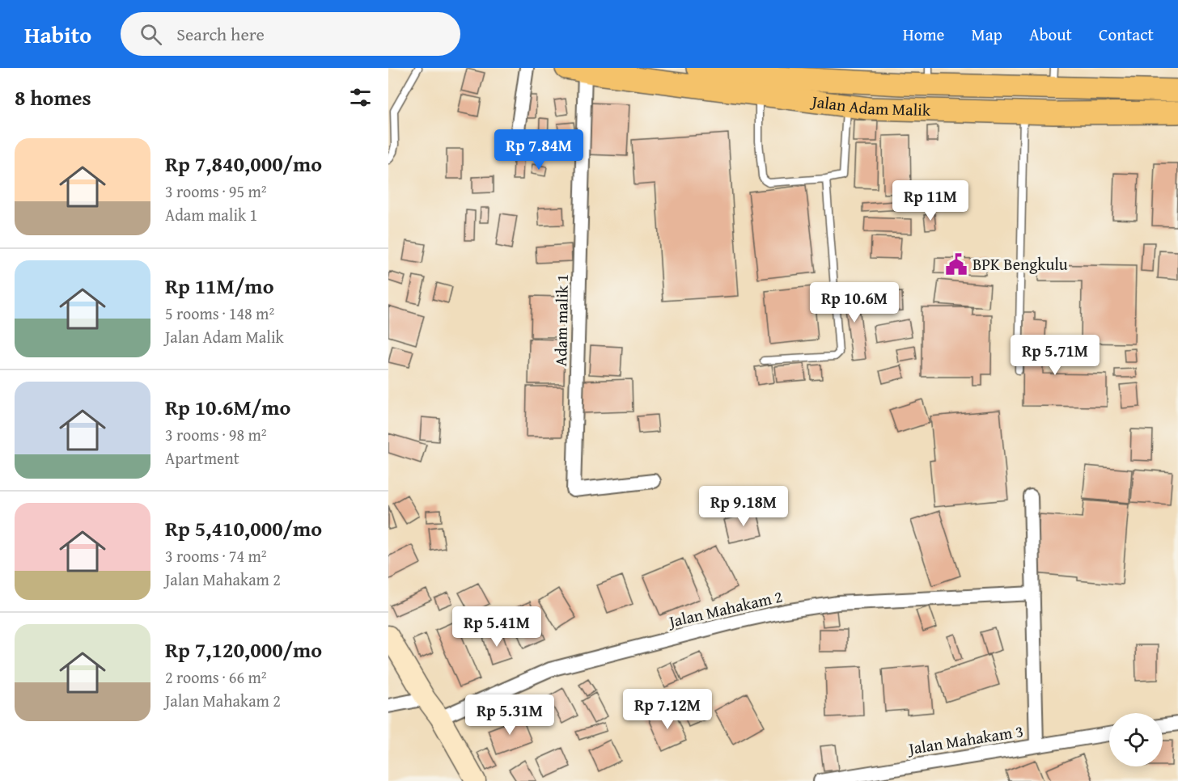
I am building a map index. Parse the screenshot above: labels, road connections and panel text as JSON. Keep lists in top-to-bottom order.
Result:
{
  "streets": {
    "main road": ["Jalan Adam Malik"],
    "street": ["Adam malik 1", "Jalan Mahakam 2", "Jalan Mahakam 3"]
  },
  "crossings": [
    ["Jalan Adam Malik", "Adam malik 1"]
  ],
  "places": {
    "public building": ["BPK Bengkulu"]
  },
  "page": {
    "header": "Habito",
    "search": "Search here",
    "nav": [
      "Home",
      "Map",
      "About",
      "Contact"
    ],
    "heading": "8 homes",
    "list": [
      {
        "name": "Rp 7,840,000/mo",
        "note": "3 rooms · 95 m² · Adam malik 1"
      },
      {
        "name": "Rp 11M/mo",
        "note": "5 rooms · 148 m² · Jalan Adam Malik"
      },
      {
        "name": "Rp 10.6M/mo",
        "note": "3 rooms · 98 m² · Apartment"
      },
      {
        "name": "Rp 5,410,000/mo",
        "note": "3 rooms · 74 m² · Jalan Mahakam 2"
      },
      {
        "name": "Rp 7,120,000/mo",
        "note": "2 rooms · 66 m² · Jalan Mahakam 2"
      }
    ],
    "price": [
      "Rp 7.84M",
      "Rp 11M",
      "Rp 10.6M",
      "Rp 5.71M",
      "Rp 9.18M",
      "Rp 5.41M",
      "Rp 7.12M",
      "Rp 5.31M"
    ]
  }
}
